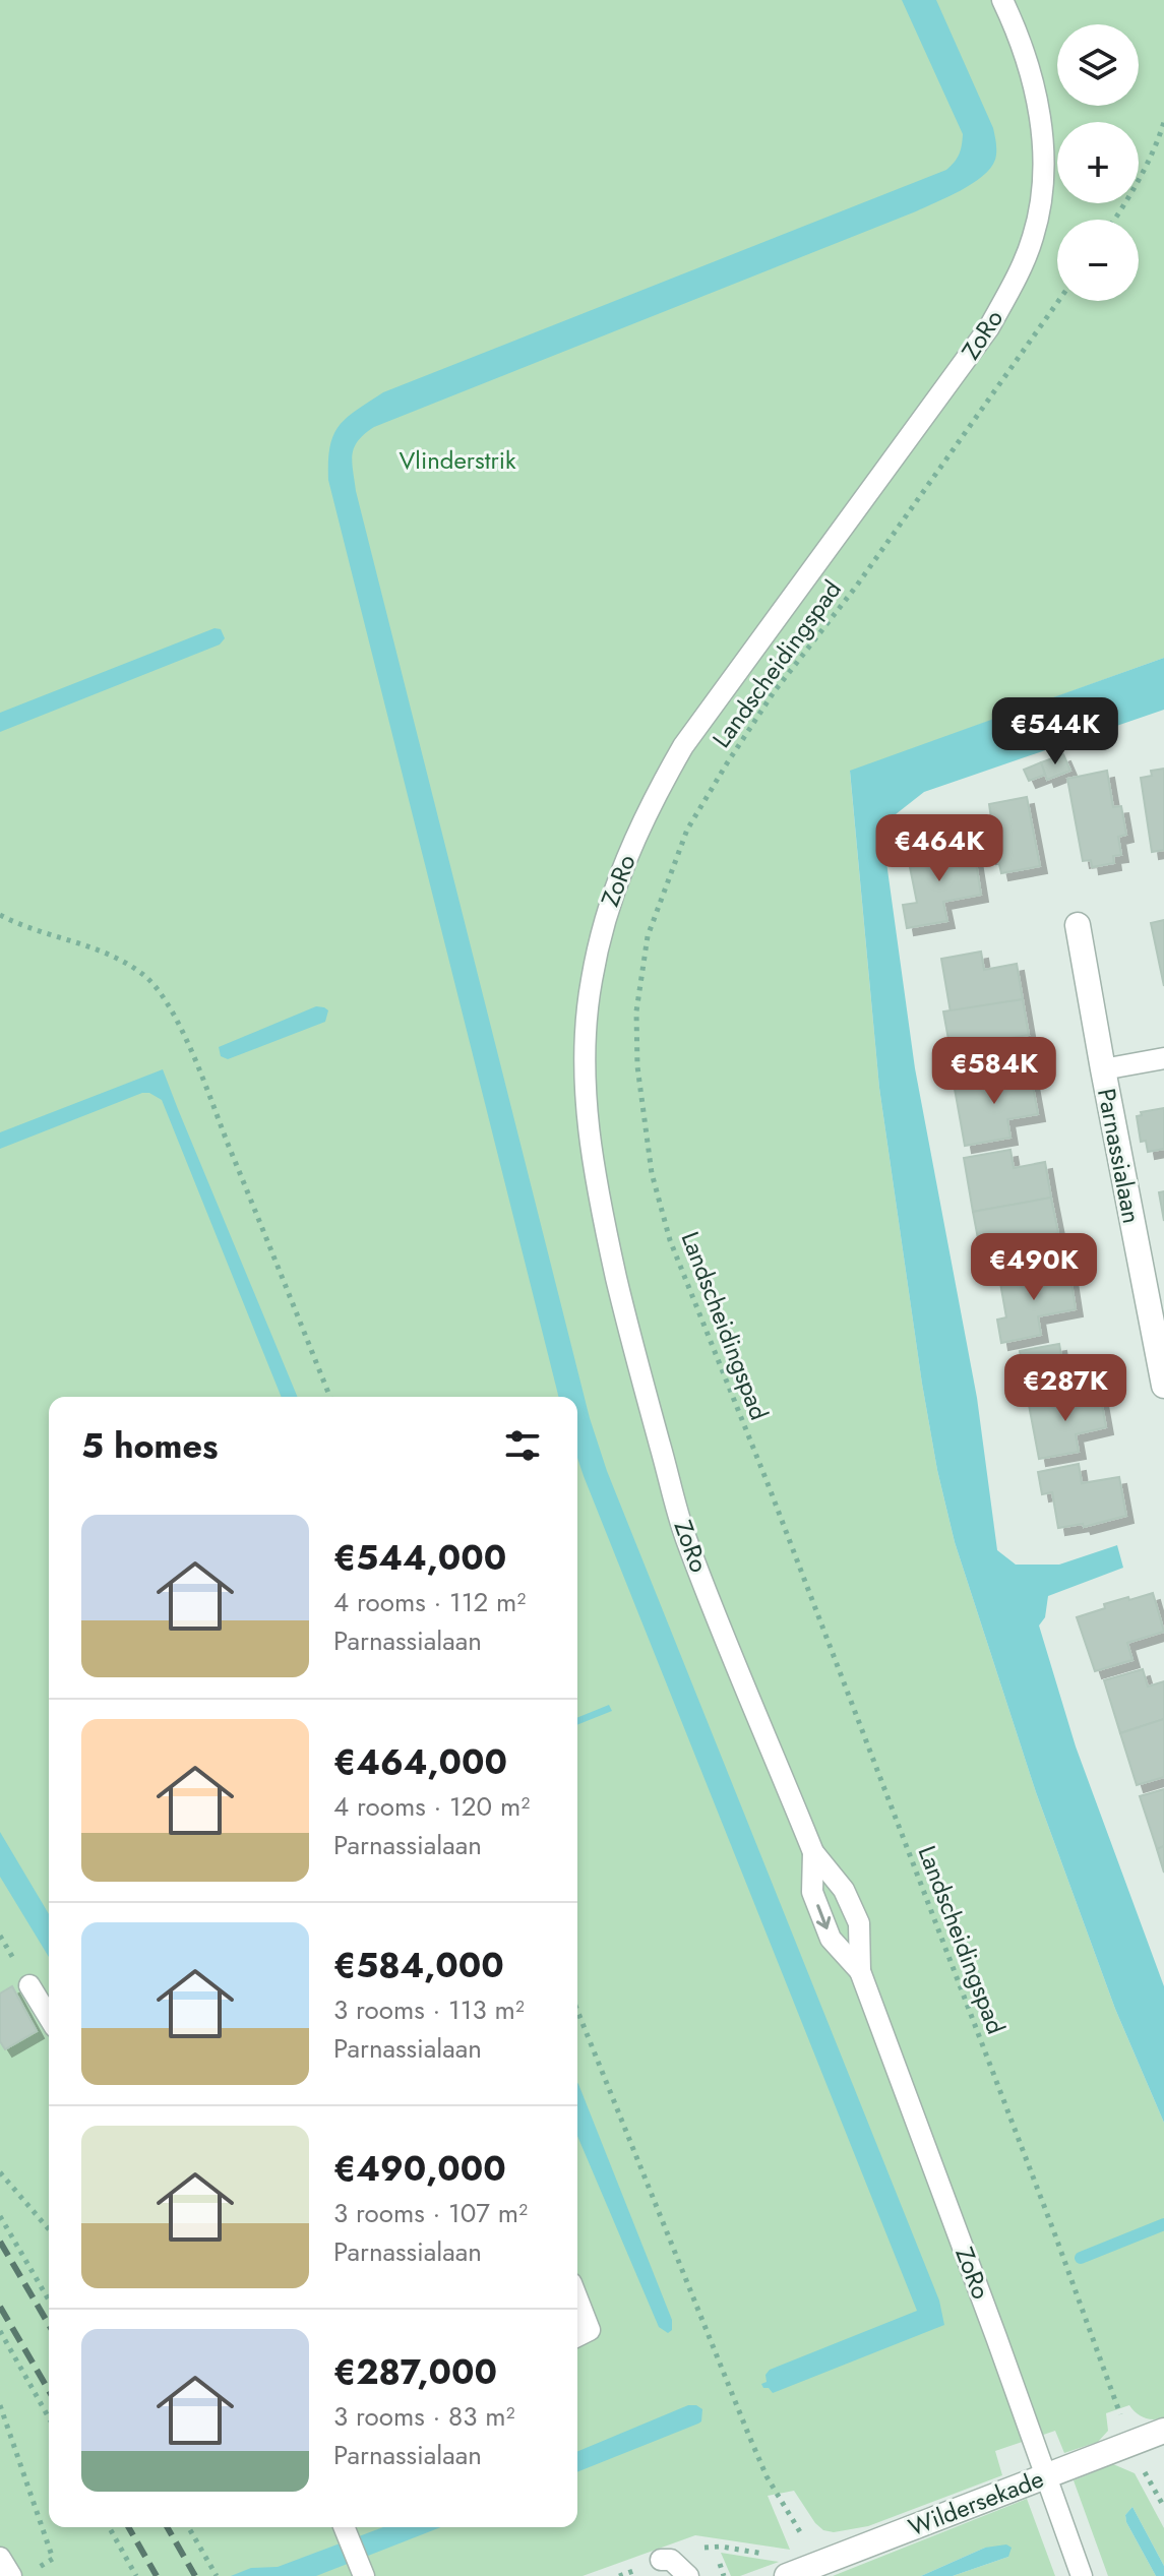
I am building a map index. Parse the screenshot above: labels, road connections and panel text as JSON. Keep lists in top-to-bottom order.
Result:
{
  "streets": {
    "street": ["Parnassialaan", "Wildersekade"],
    "lane": ["ZoRo"],
    "path": ["Landscheidingspad"]
  },
  "crossings": [
    ["ZoRo", "Wildersekade"],
    ["Landscheidingspad", "Wildersekade"]
  ],
  "parks": ["Vlinderstrik"],
  "page": {
    "map_buttons": ["+", "−"],
    "price": [
      "€544K",
      "€464K",
      "€584K",
      "€490K",
      "€287K"
    ],
    "heading": "5 homes",
    "list": [
      {
        "name": "€544,000",
        "note": "4 rooms · 112 m² · Parnassialaan"
      },
      {
        "name": "€464,000",
        "note": "4 rooms · 120 m² · Parnassialaan"
      },
      {
        "name": "€584,000",
        "note": "3 rooms · 113 m² · Parnassialaan"
      },
      {
        "name": "€490,000",
        "note": "3 rooms · 107 m² · Parnassialaan"
      },
      {
        "name": "€287,000",
        "note": "3 rooms · 83 m² · Parnassialaan"
      }
    ]
  }
}
